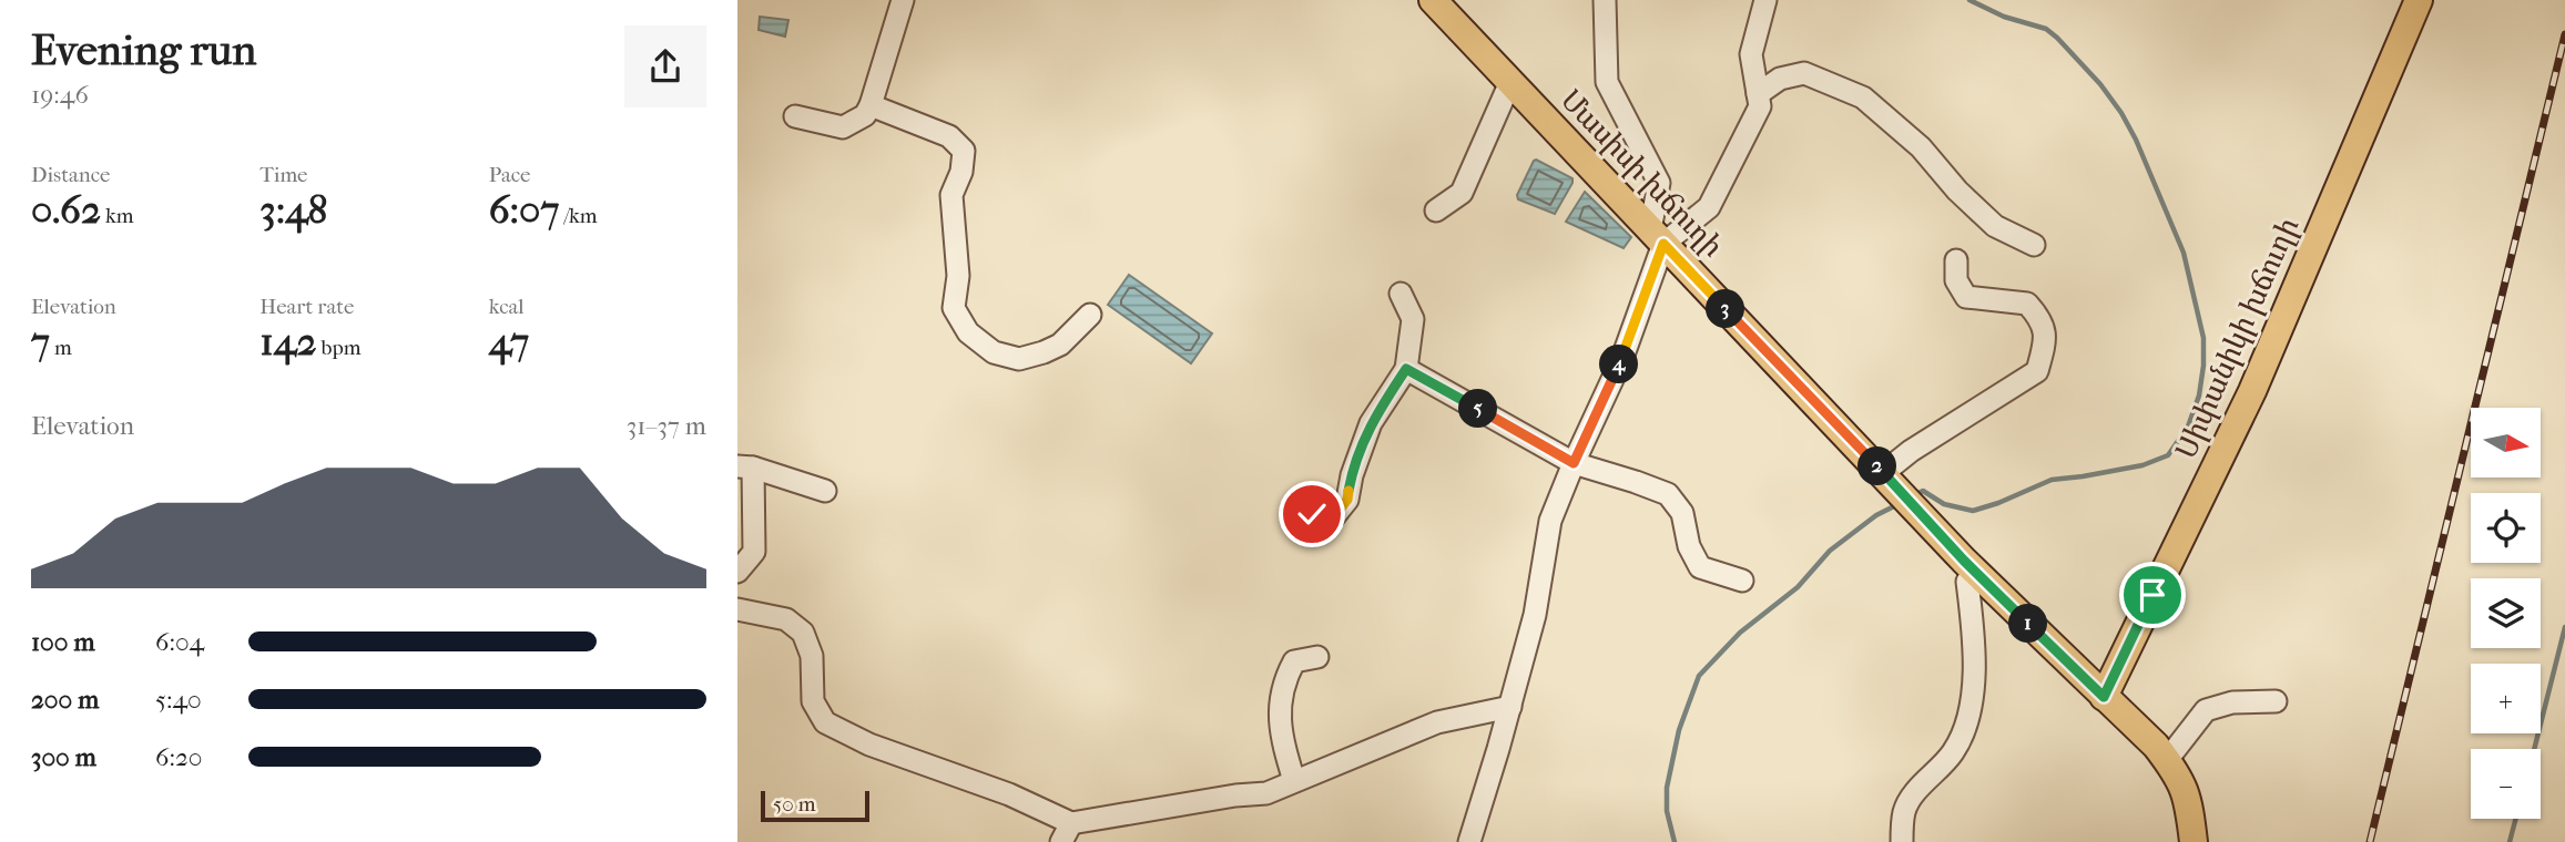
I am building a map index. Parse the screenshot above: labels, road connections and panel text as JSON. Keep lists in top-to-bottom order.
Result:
{
  "streets": {
    "main road": ["Մասիսի խճուղի", "Սիփանիկի խճուղի"]
  },
  "crossings": [
    ["Մասիսի խճուղի", "Սիփանիկի խճուղի"]
  ],
  "scale_bar": "50 m",
  "north": "right",
  "page": {
    "heading": ["Evening run", "19:46"],
    "stats": [
      ["Distance", "0.62 km"],
      ["Time", "3:48"],
      ["Pace", "6:07 /km"],
      ["Elevation", "7 m"],
      ["Heart rate", "142 bpm"],
      ["kcal", "47"]
    ],
    "pins": [
      "3",
      "4",
      "5",
      "2",
      "1"
    ],
    "chart": ["Elevation", "31–37 m"],
    "map_buttons": ["+", "−"],
    "list": [
      {
        "name": "100 m",
        "note": "6:04"
      },
      {
        "name": "200 m",
        "note": "5:40"
      },
      {
        "name": "300 m",
        "note": "6:20"
      }
    ],
    "scale": "50 m"
  }
}
